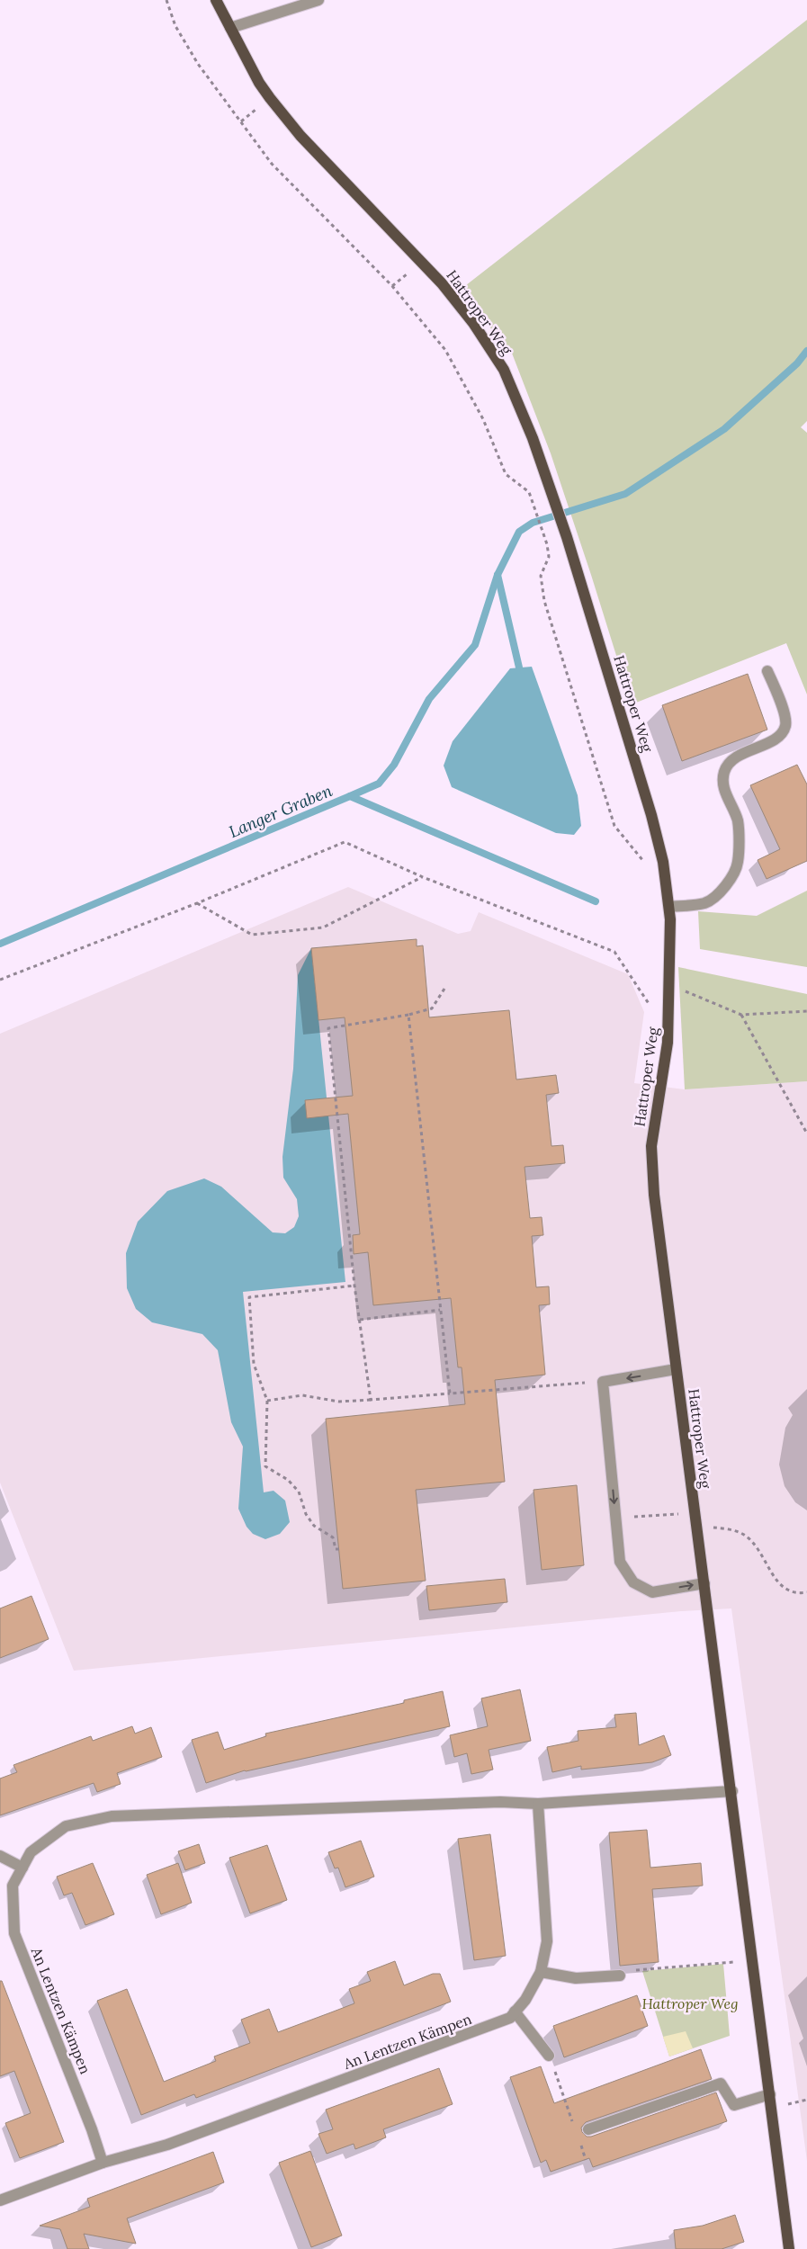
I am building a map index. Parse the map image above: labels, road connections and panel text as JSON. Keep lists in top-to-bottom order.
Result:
{
  "streets": {
    "main road": ["Hattroper Weg"],
    "street": ["An Lentzen Kämpen"]
  },
  "crossings": [
    ["Hattroper Weg", "An Lentzen Kämpen"]
  ],
  "water": ["Langer Graben"],
  "parks": ["Hattroper Weg"]
}
